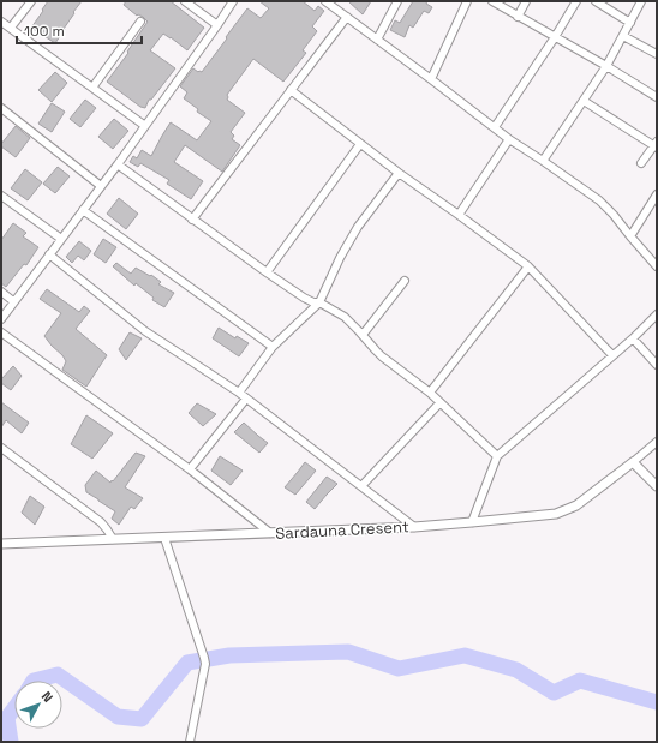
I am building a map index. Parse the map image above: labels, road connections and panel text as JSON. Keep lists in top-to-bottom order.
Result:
{
  "streets": {
    "street": ["Sardauna Cresent"]
  },
  "scale_bar": "100 m",
  "north": "top right"
}
